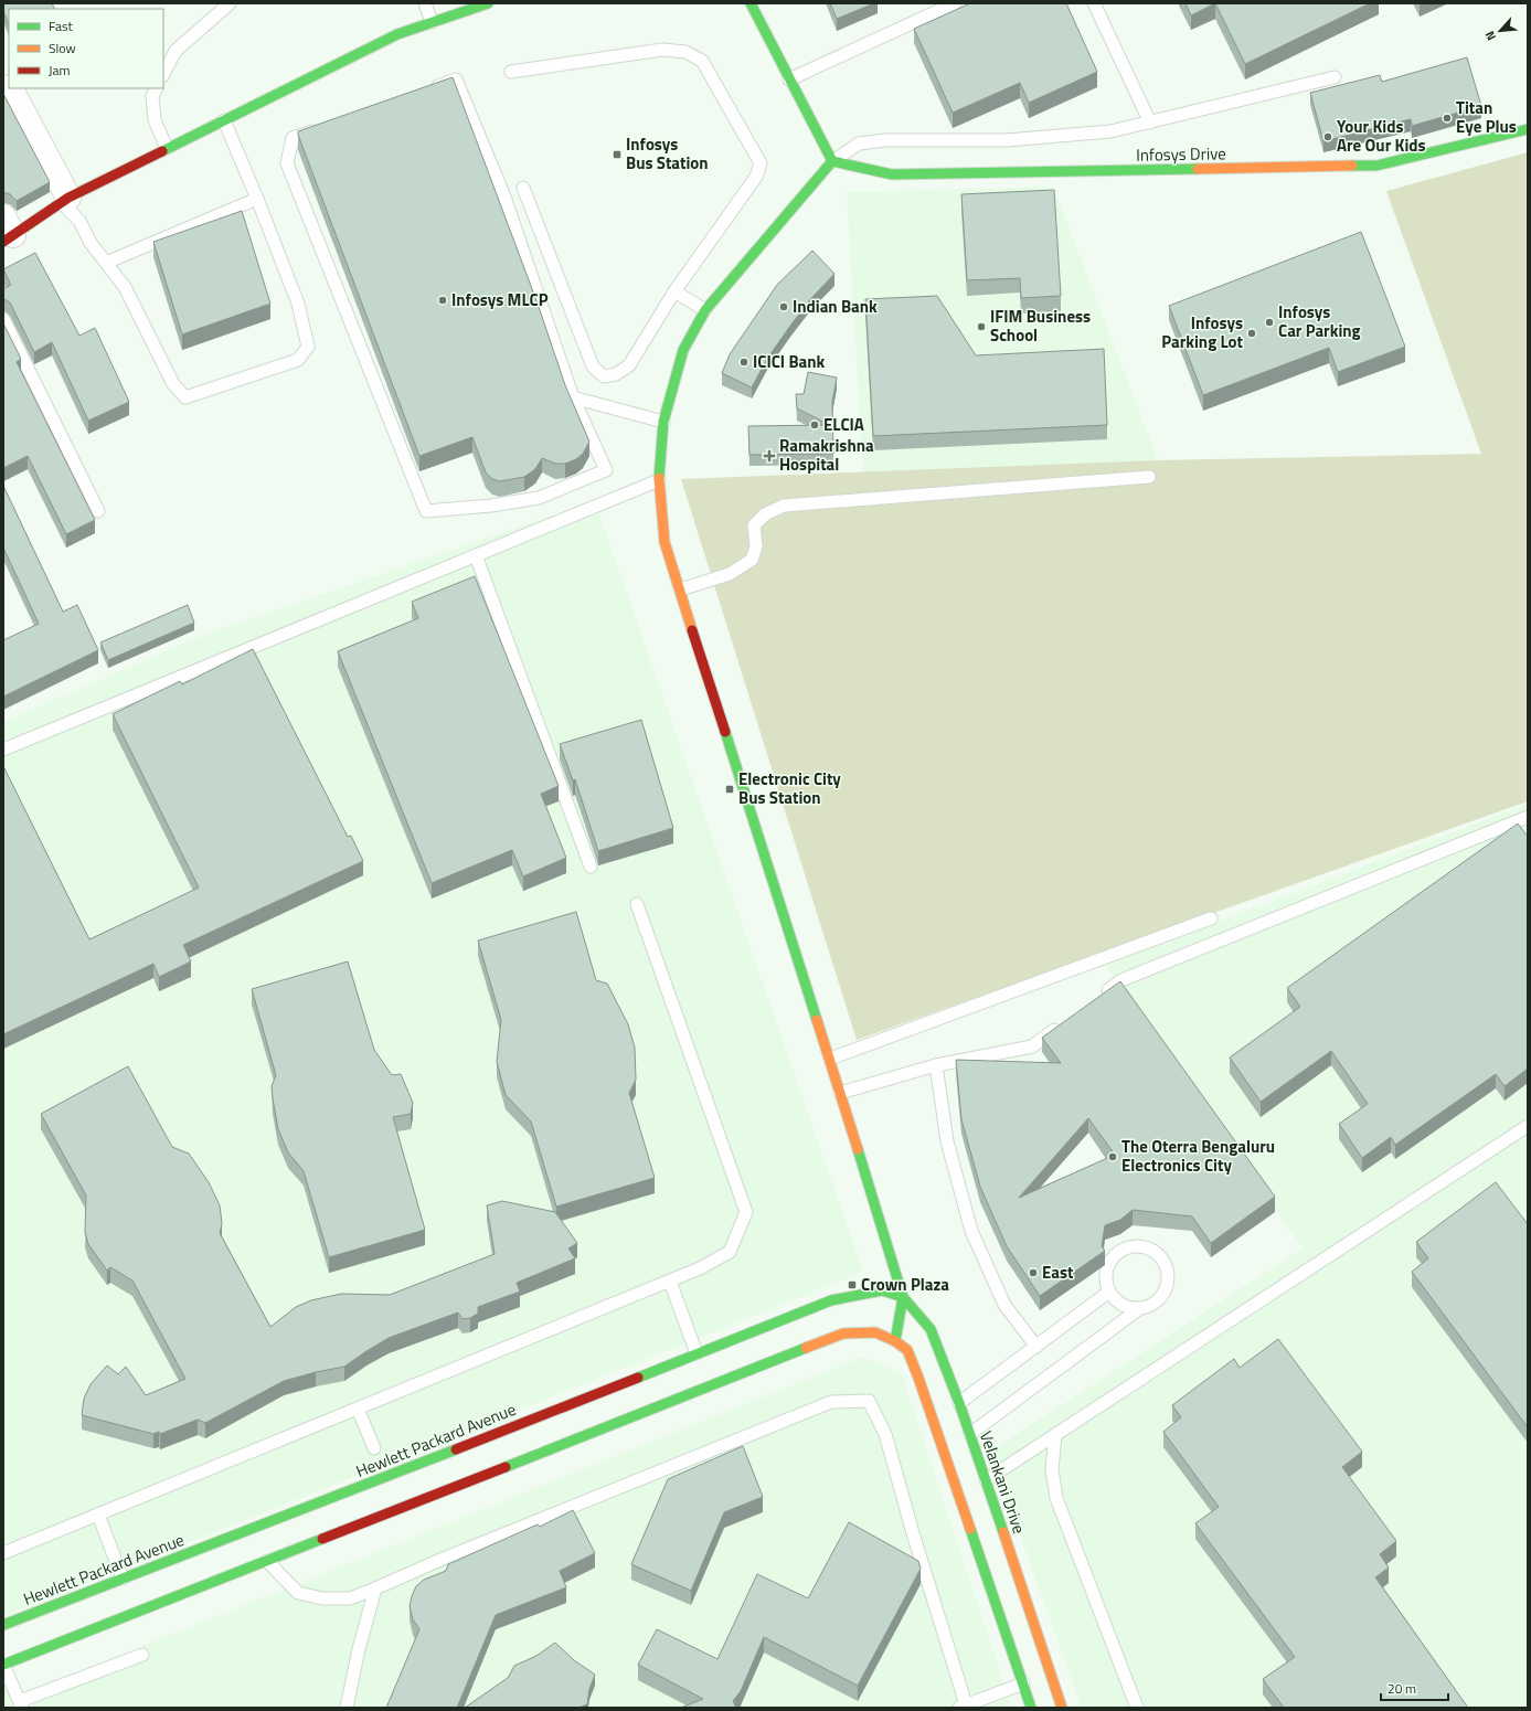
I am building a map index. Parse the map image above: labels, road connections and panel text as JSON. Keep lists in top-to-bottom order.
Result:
{
  "streets": {
    "street": ["Infosys Drive", "Hewlett Packard Avenue", "Velankani Drive"]
  },
  "crossings": [
    ["Hewlett Packard Avenue", "Velankani Drive"]
  ],
  "places": {
    "other": [
      "Titan Eye Plus",
      "Your Kids Are Our Kids",
      "Infosys MLCP",
      "Indian Bank",
      "Infosys Car Parking",
      "IFIM Business School",
      "Infosys Parking Lot",
      "ICICI Bank",
      "ELCIA",
      "The Oterra Bengaluru Electronics City",
      "East"
    ],
    "transit": ["Infosys Bus Station", "Electronic City Bus Station", "Crown Plaza"],
    "health": ["Ramakrishna Hospital"]
  },
  "legend": ["Fast", "Slow", "Jam"],
  "scale_bar": "20 m",
  "north": "bottom left"
}
